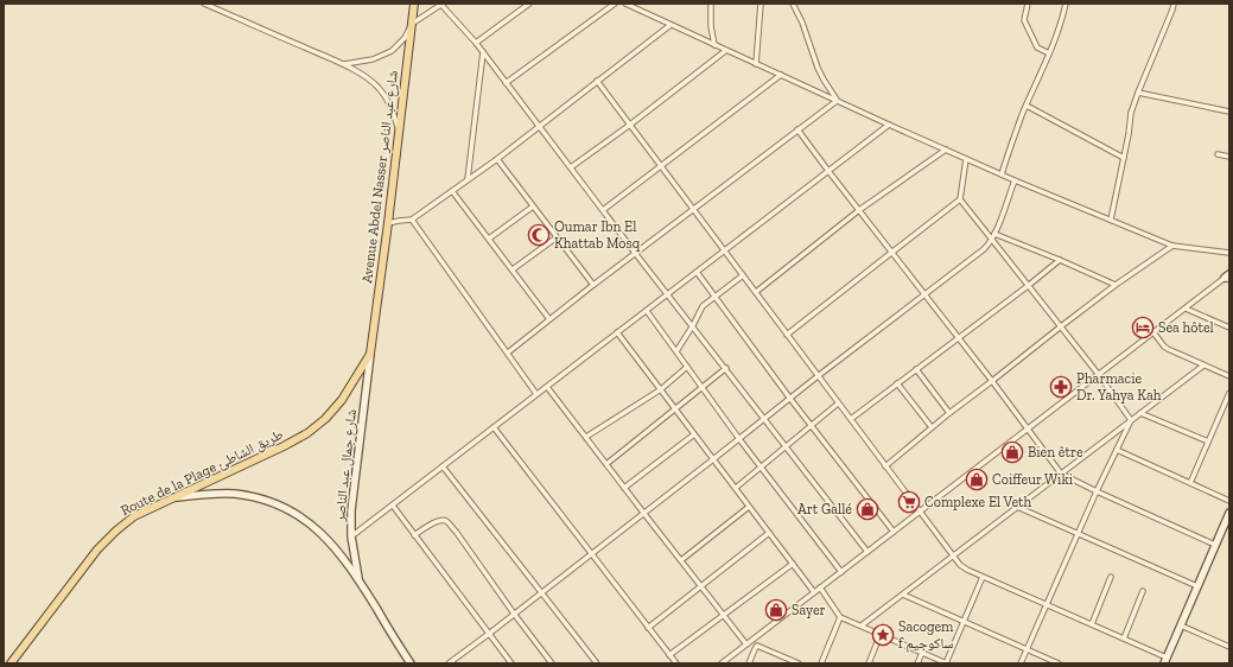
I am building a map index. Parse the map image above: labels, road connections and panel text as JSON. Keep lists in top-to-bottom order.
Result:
{
  "streets": {
    "main road": ["Avenue Abdel Nasser شارع عبد الناصر", "شارع جمال عبد الناصر", "Route de la Plage طريق الشاطئ"]
  },
  "crossings": [
    ["Avenue Abdel Nasser شارع عبد الناصر", "شارع جمال عبد الناصر"],
    ["Avenue Abdel Nasser شارع عبد الناصر", "Route de la Plage طريق الشاطئ"],
    ["شارع جمال عبد الناصر", "Route de la Plage طريق الشاطئ"]
  ],
  "places": {
    "mosque": ["Oumar Ibn El Khattab Mosq"],
    "hotel": ["Sea hôtel"],
    "pharmacy": ["Pharmacie Dr. Yahya Kah"],
    "shop": [
      "Bien être",
      "Coiffeur Wiki",
      "Art Gallé",
      "Sayer"
    ],
    "supermarket": ["Complexe El Veth"],
    "place": ["Sacogem f ساكوجيم"]
  }
}
